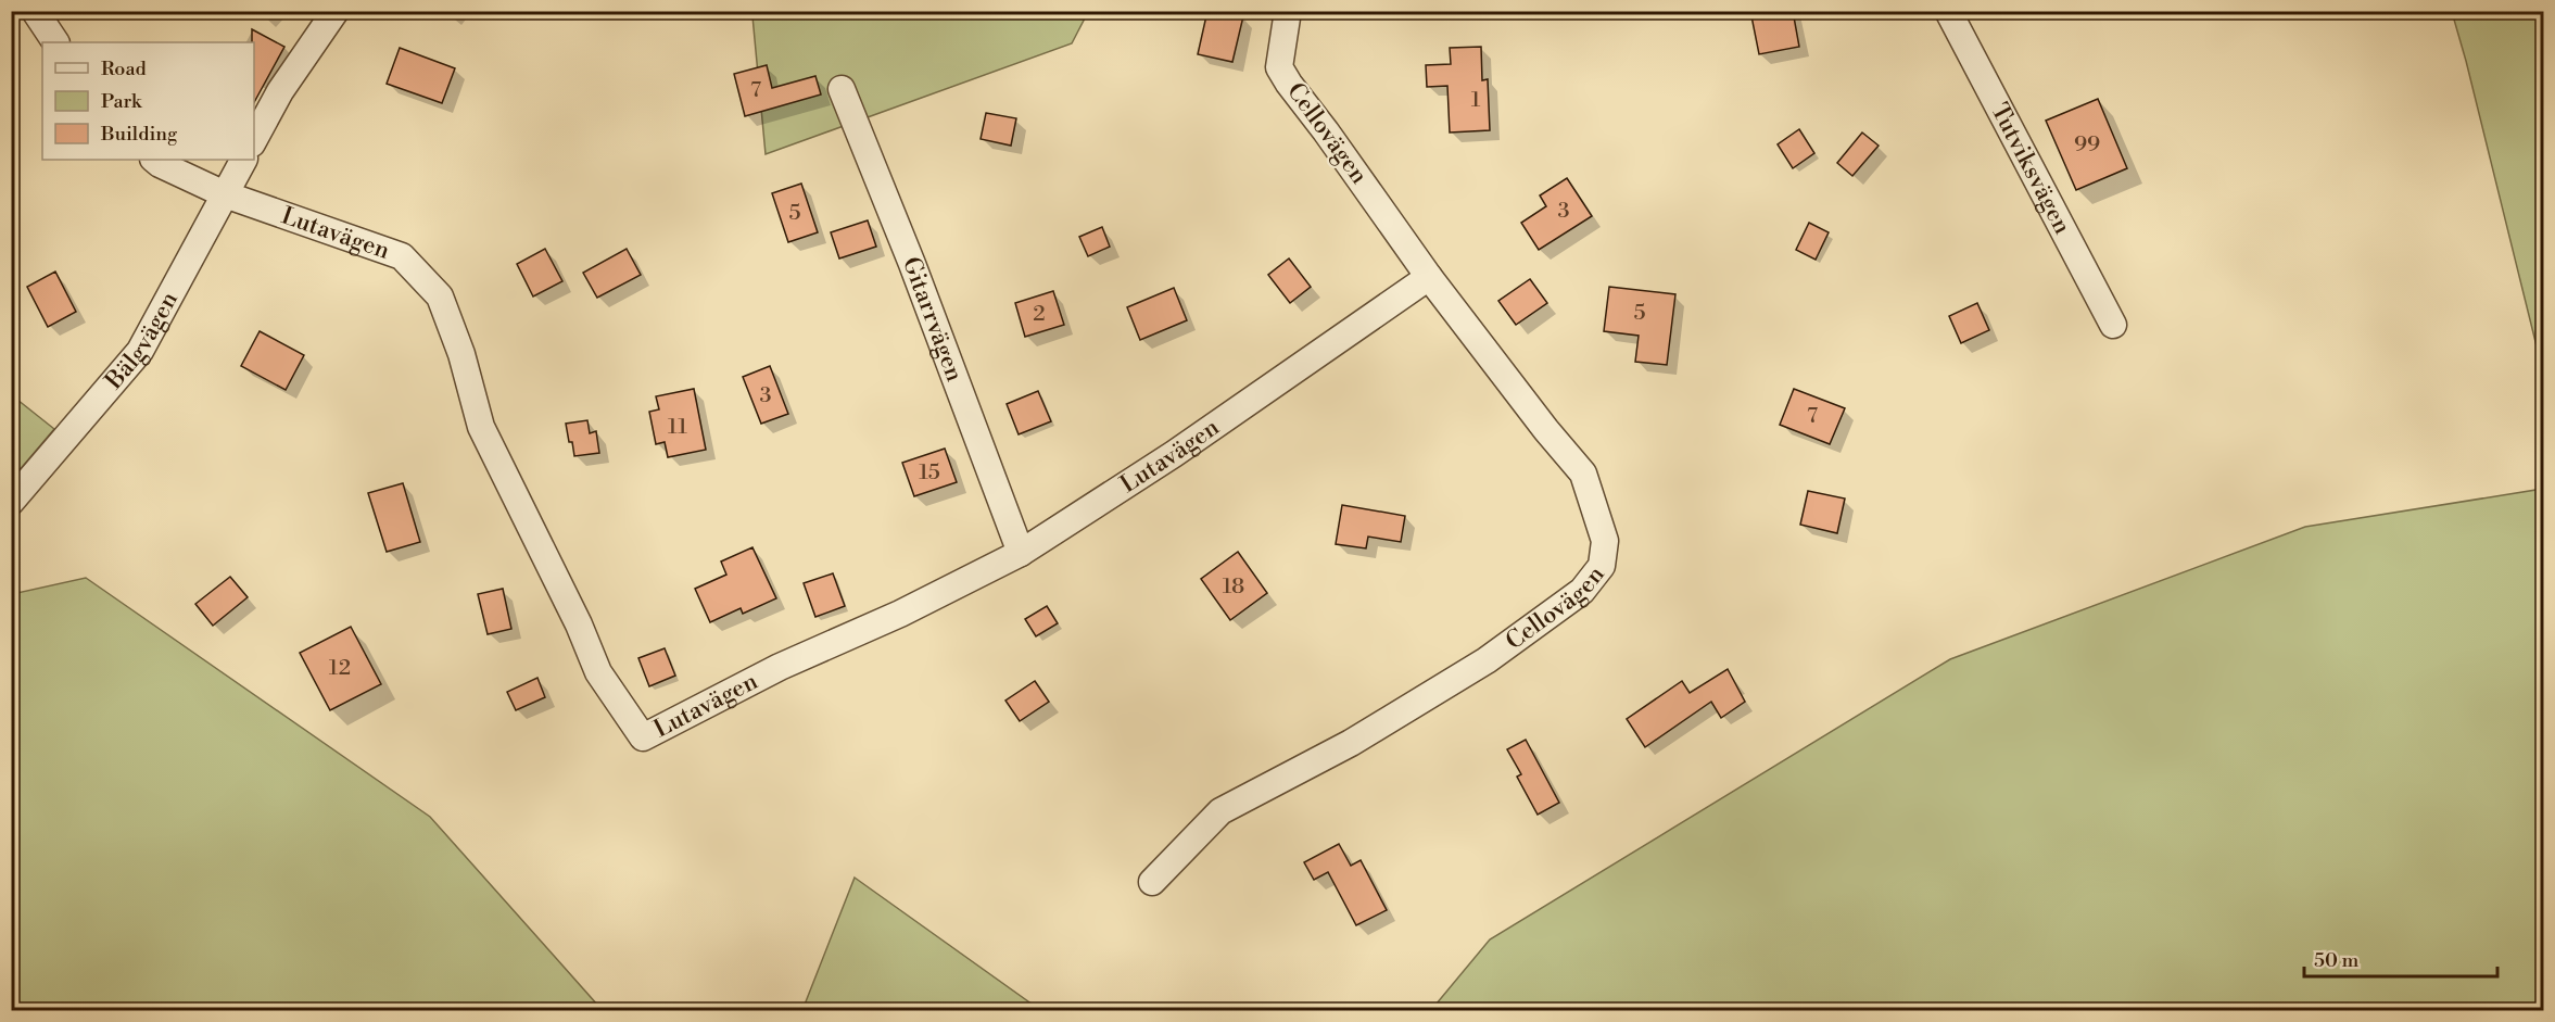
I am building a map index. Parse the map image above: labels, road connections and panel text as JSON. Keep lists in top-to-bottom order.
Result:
{
  "streets": {
    "street": [
      "Cellovägen",
      "Tutviksvägen",
      "Lutavägen",
      "Gitarrvägen",
      "Bälgvägen"
    ]
  },
  "crossings": [
    ["Cellovägen", "Lutavägen"],
    ["Lutavägen", "Gitarrvägen"],
    ["Lutavägen", "Bälgvägen"]
  ],
  "house_numbers": [
    "7",
    "1",
    "99",
    "3",
    "5",
    "5",
    "2",
    "3",
    "7",
    "11",
    "15",
    "18",
    "12"
  ],
  "legend": ["Road", "Park", "Building"],
  "scale_bar": "50 m"
}
